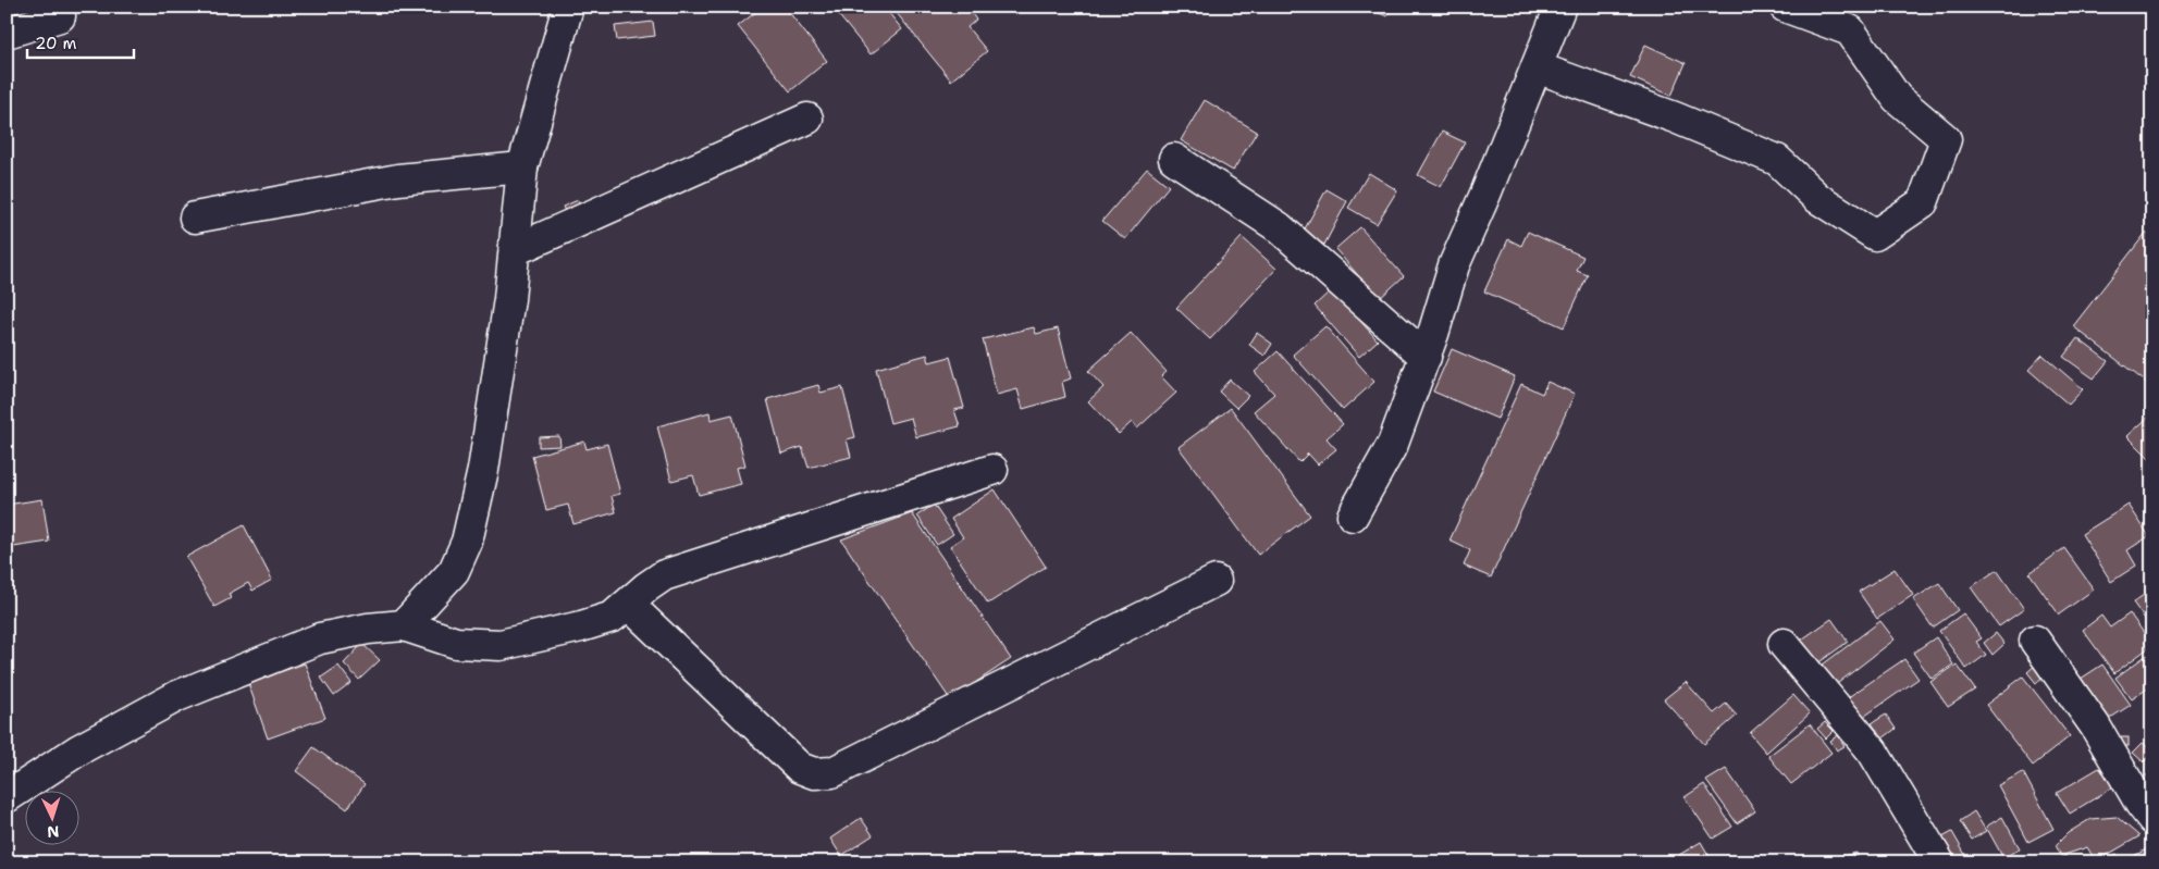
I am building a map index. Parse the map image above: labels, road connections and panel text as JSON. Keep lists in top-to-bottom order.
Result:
{
  "scale_bar": "20 m",
  "north": "bottom"
}
